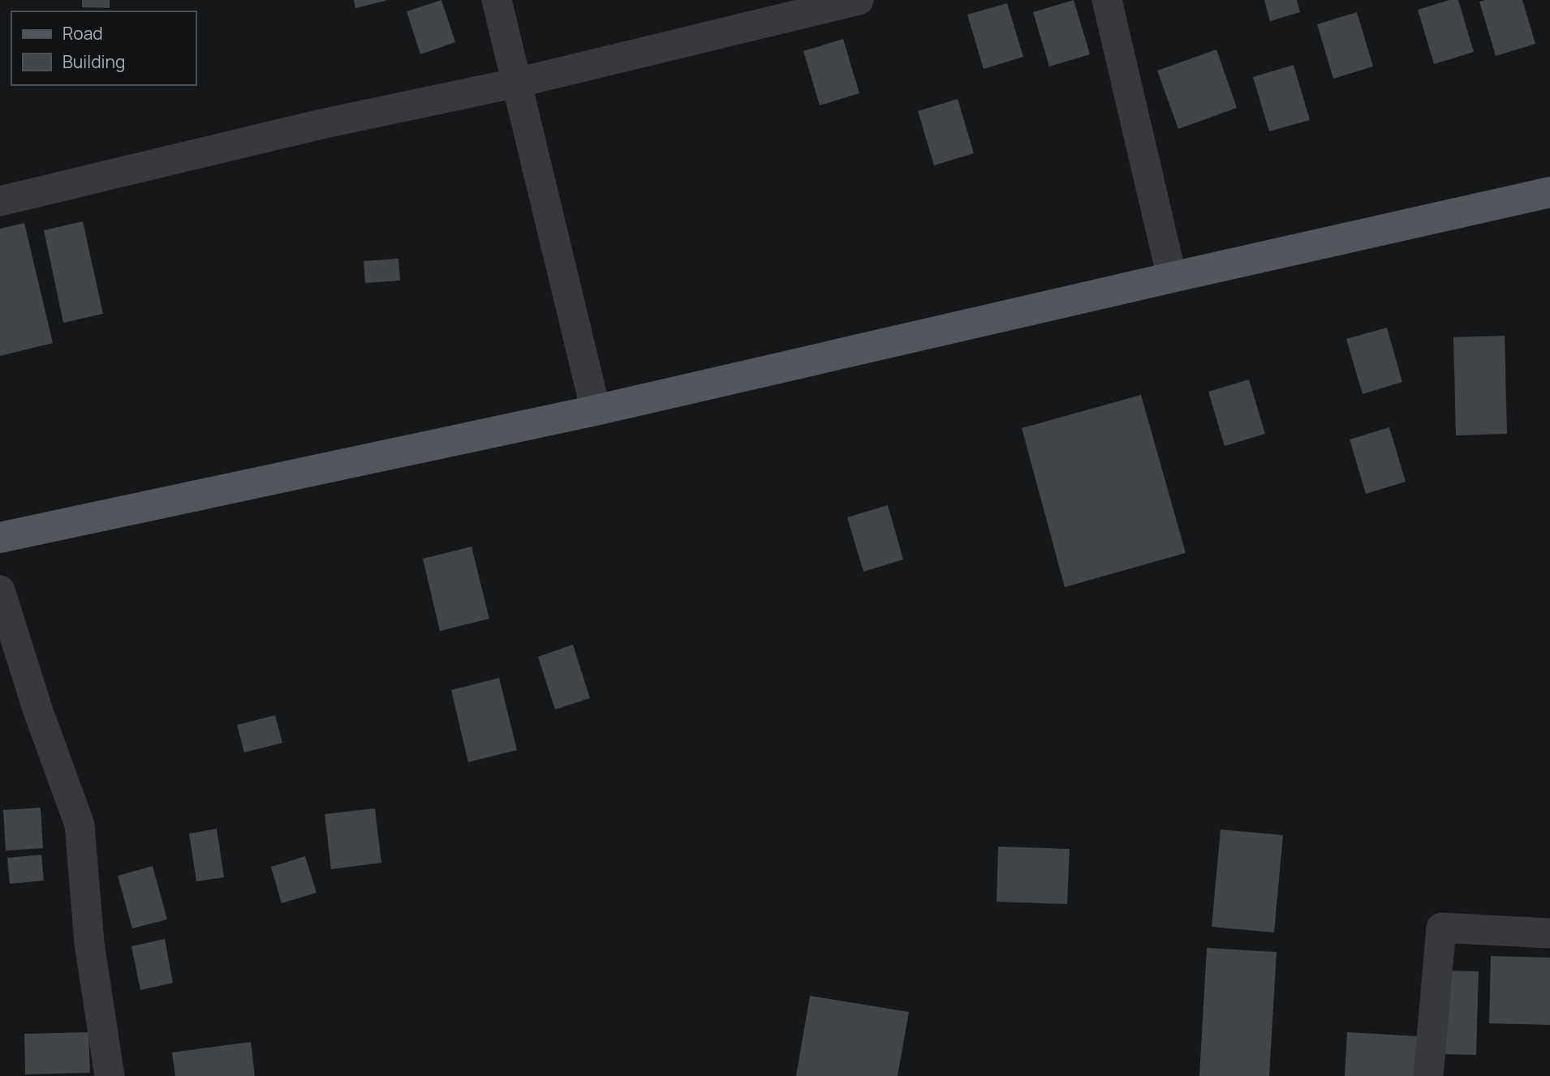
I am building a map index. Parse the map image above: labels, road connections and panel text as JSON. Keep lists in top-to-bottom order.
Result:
{
  "legend": ["Road", "Building"]
}
